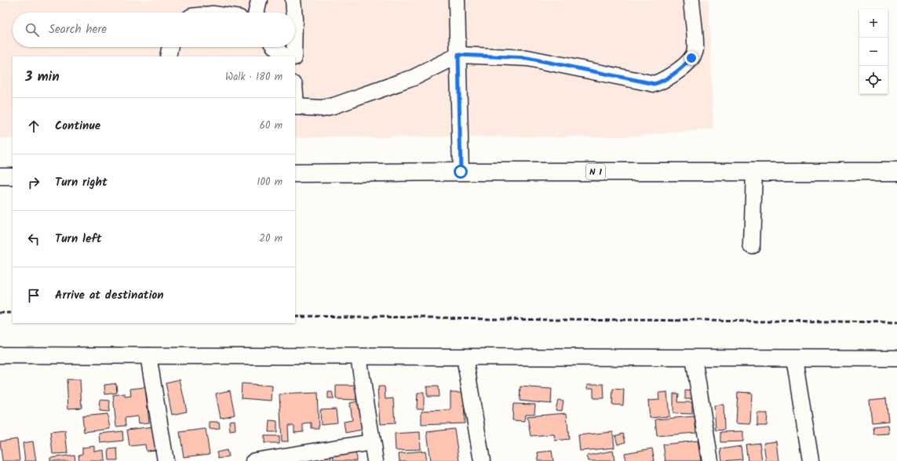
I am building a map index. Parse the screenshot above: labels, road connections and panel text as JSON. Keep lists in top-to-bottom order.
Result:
{
  "streets": {
    "highway": ["N 1"]
  },
  "page": {
    "map_buttons": ["+", "−"],
    "search": "Search here",
    "heading": ["3 min", "Walk · 180 m"],
    "list": [
      ["Continue", "60 m"],
      ["Turn right", "100 m"],
      ["Turn left", "20 m"],
      "Arrive at destination"
    ]
  }
}
